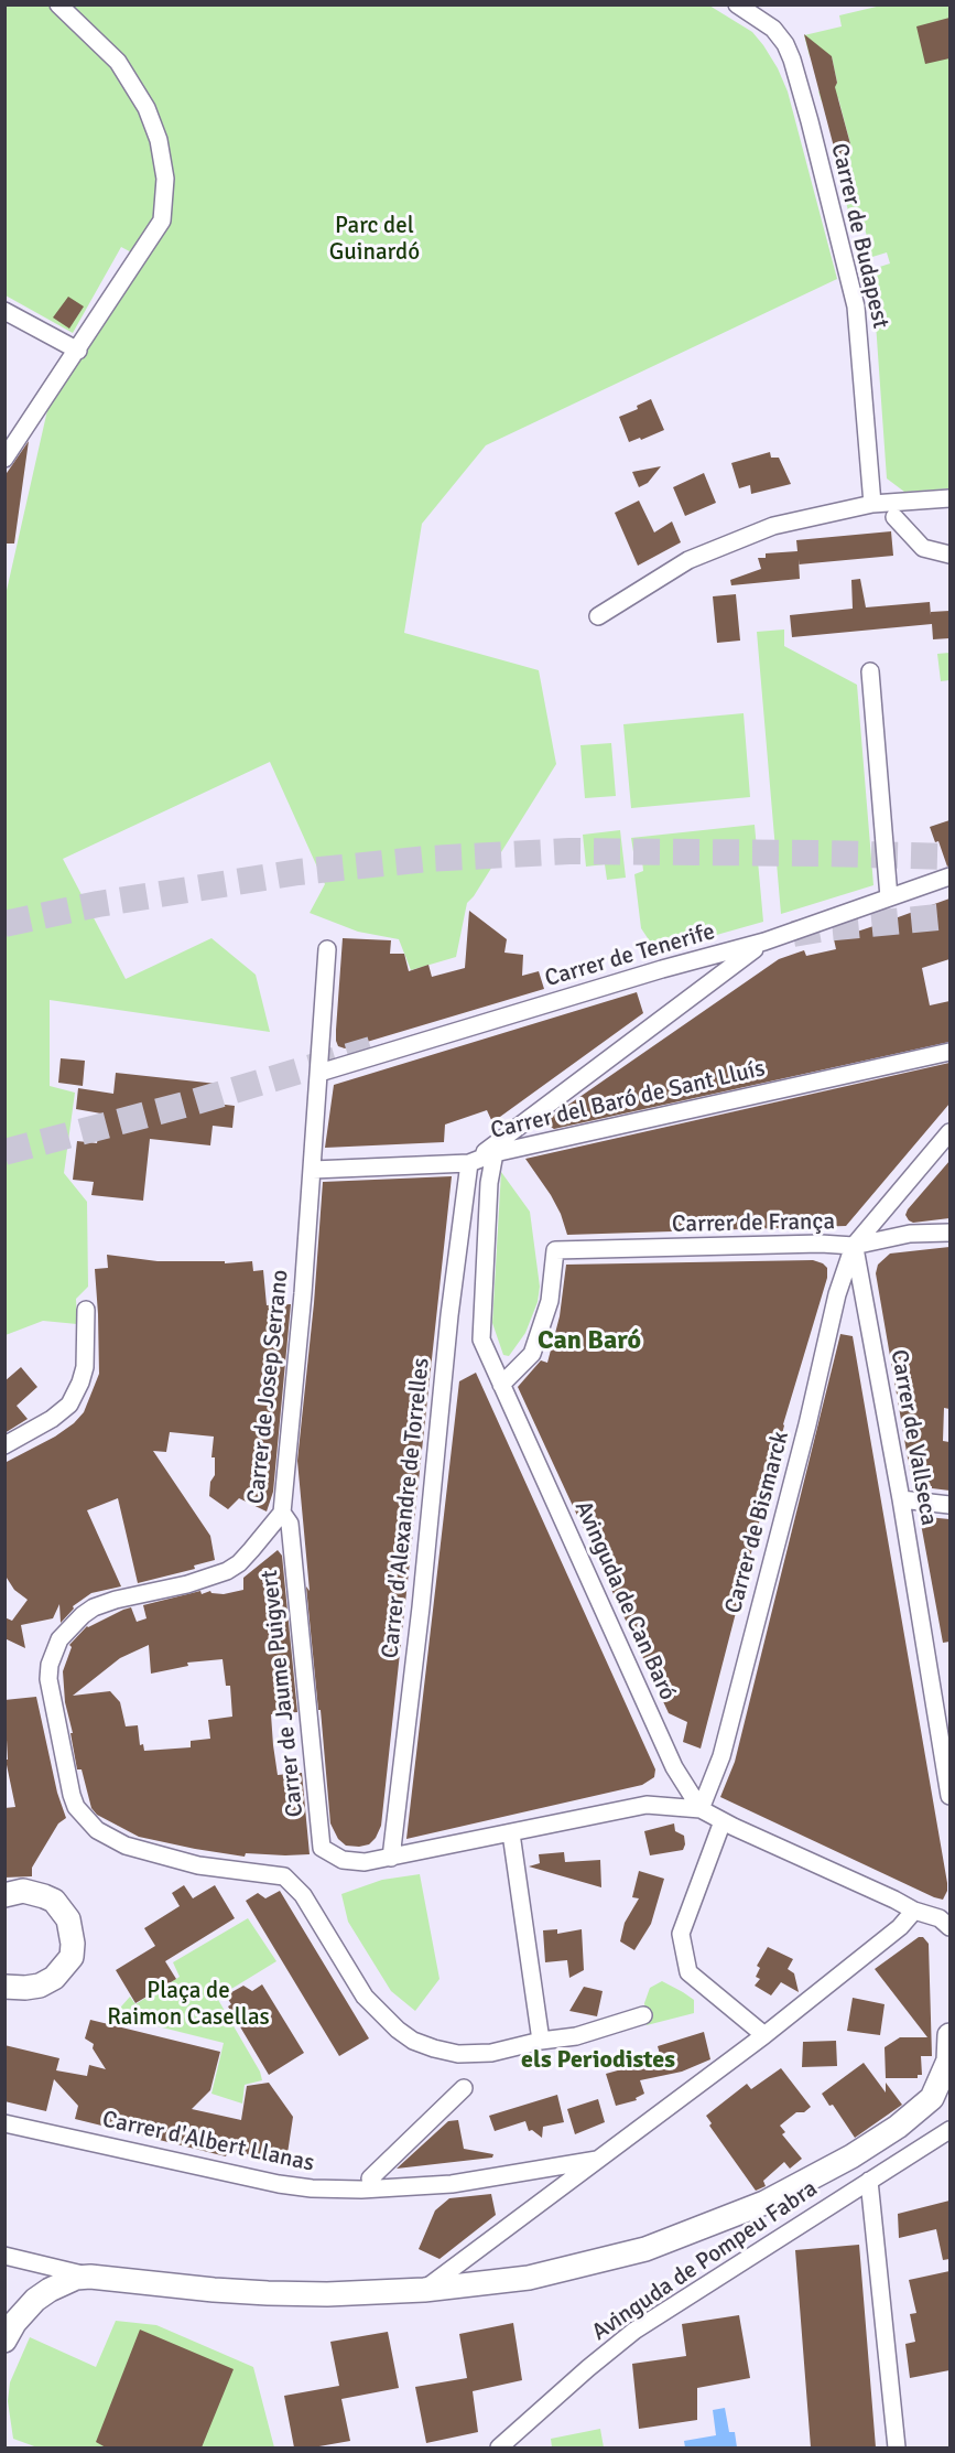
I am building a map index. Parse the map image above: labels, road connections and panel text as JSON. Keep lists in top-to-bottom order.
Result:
{
  "streets": {
    "street": [
      "Carrer de Budapest",
      "Carrer de Tenerife",
      "Carrer del Baró de Sant Lluís",
      "Carrer de França",
      "Carrer de Josep Serrano",
      "Carrer de Vallseca",
      "Carrer d'Alexandre de Torrelles",
      "Carrer de Bismarck",
      "Avinguda de Can Baró",
      "Carrer de Jaume Puigvert",
      "Carrer d'Albert Llanas",
      "Avinguda de Pompeu Fabra"
    ]
  },
  "crossings": [
    ["Carrer de Tenerife", "Carrer de Josep Serrano"],
    ["Carrer del Baró de Sant Lluís", "Carrer de Josep Serrano"],
    ["Carrer del Baró de Sant Lluís", "Carrer d'Alexandre de Torrelles"],
    ["Carrer del Baró de Sant Lluís", "Avinguda de Can Baró"],
    ["Carrer de França", "Carrer de Vallseca"],
    ["Carrer de França", "Carrer de Bismarck"],
    ["Carrer de França", "Avinguda de Can Baró"],
    ["Carrer de Josep Serrano", "Carrer de Jaume Puigvert"],
    ["Carrer de Vallseca", "Carrer de Bismarck"],
    ["Carrer d'Alexandre de Torrelles", "Carrer de Jaume Puigvert"],
    ["Carrer de Bismarck", "Avinguda de Can Baró"]
  ],
  "districts": ["Can Baró", "els Periodistes"],
  "parks": ["Parc del Guinardó", "Plaça de Raimon Casellas"]
}
